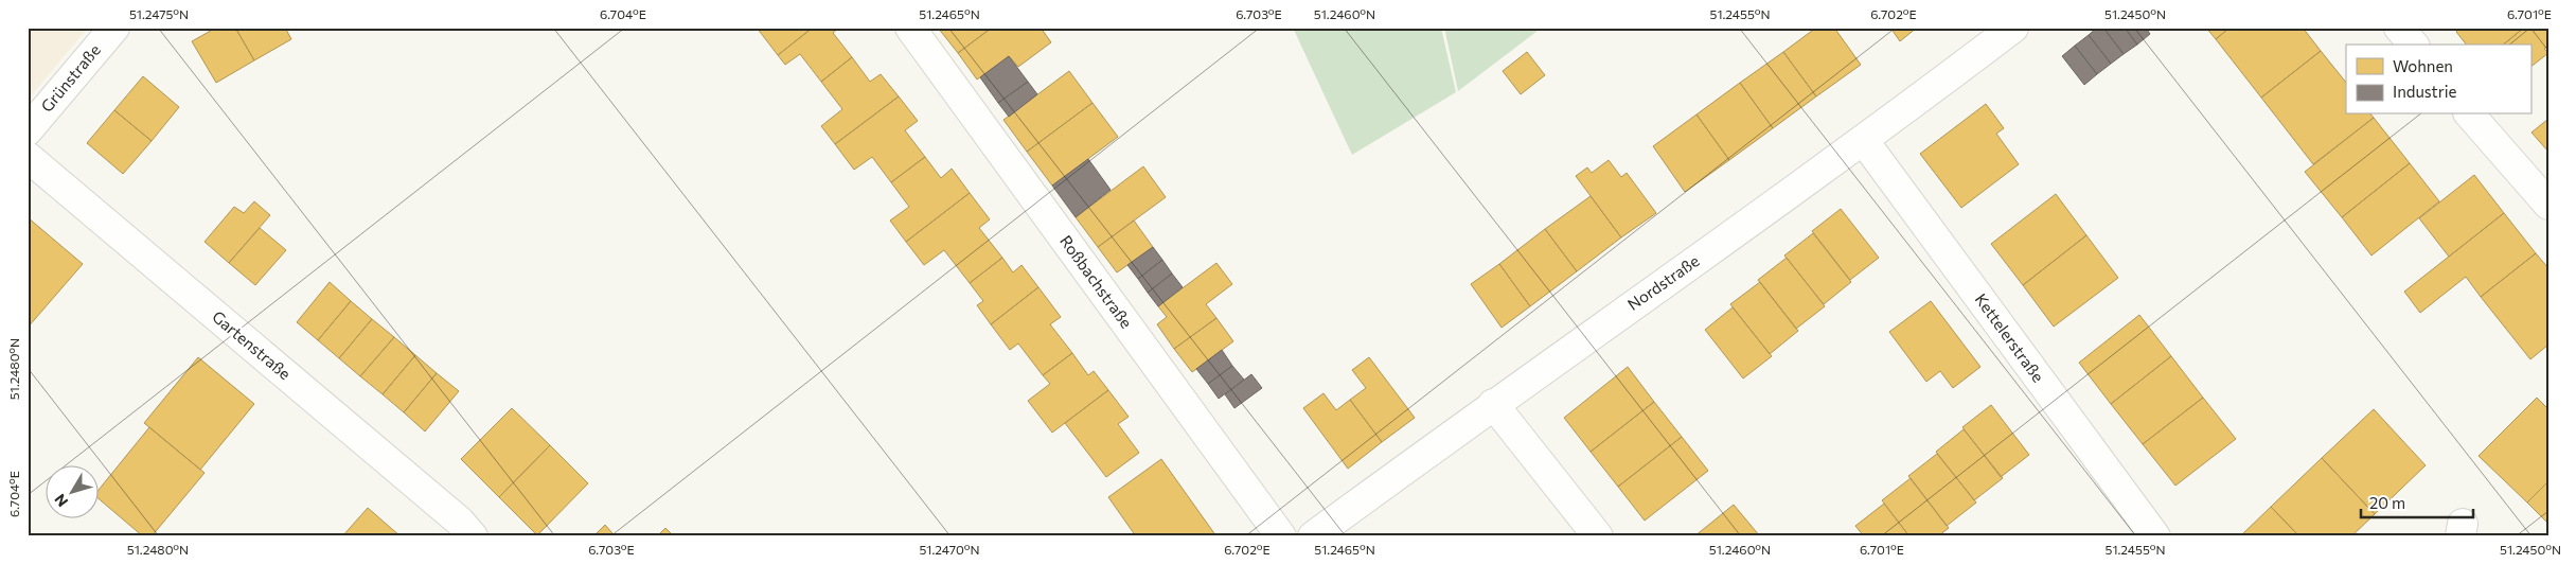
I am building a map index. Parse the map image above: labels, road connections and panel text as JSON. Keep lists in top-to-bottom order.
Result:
{
  "streets": {
    "street": [
      "Grünstraße",
      "Roßbachstraße",
      "Nordstraße",
      "Kettelerstraße",
      "Gartenstraße"
    ]
  },
  "crossings": [
    ["Nordstraße", "Kettelerstraße"]
  ],
  "legend": ["Wohnen", "Industrie"],
  "scale_bar": "20 m",
  "north": "bottom left",
  "coordinates": [
    "51.2475°N",
    "6.704°E",
    "51.2465°N",
    "6.703°E",
    "51.2460°N",
    "51.2455°N",
    "6.702°E",
    "51.2450°N",
    "6.701°E",
    "51.2480°N",
    "51.2470°N"
  ]
}
